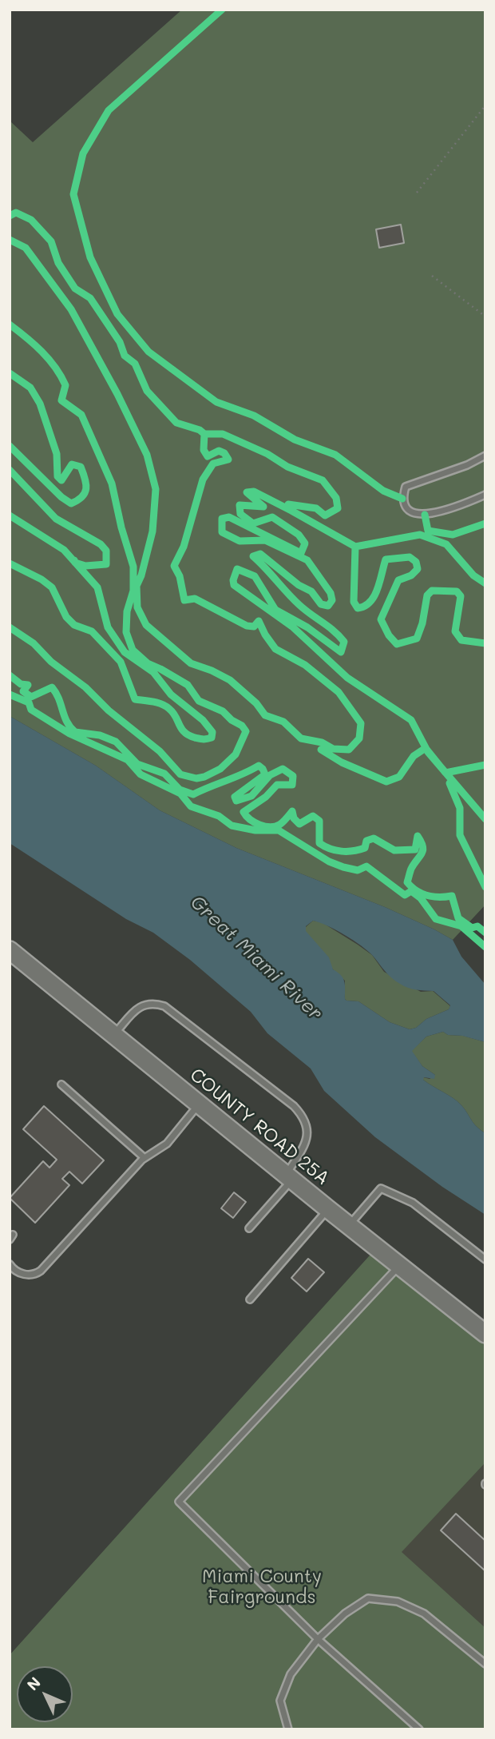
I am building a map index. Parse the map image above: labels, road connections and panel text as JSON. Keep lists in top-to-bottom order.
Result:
{
  "streets": {
    "main road": ["COUNTY ROAD 25A"]
  },
  "water": ["Great Miami River"],
  "parks": ["Miami County Fairgrounds"],
  "north": "top left"
}
